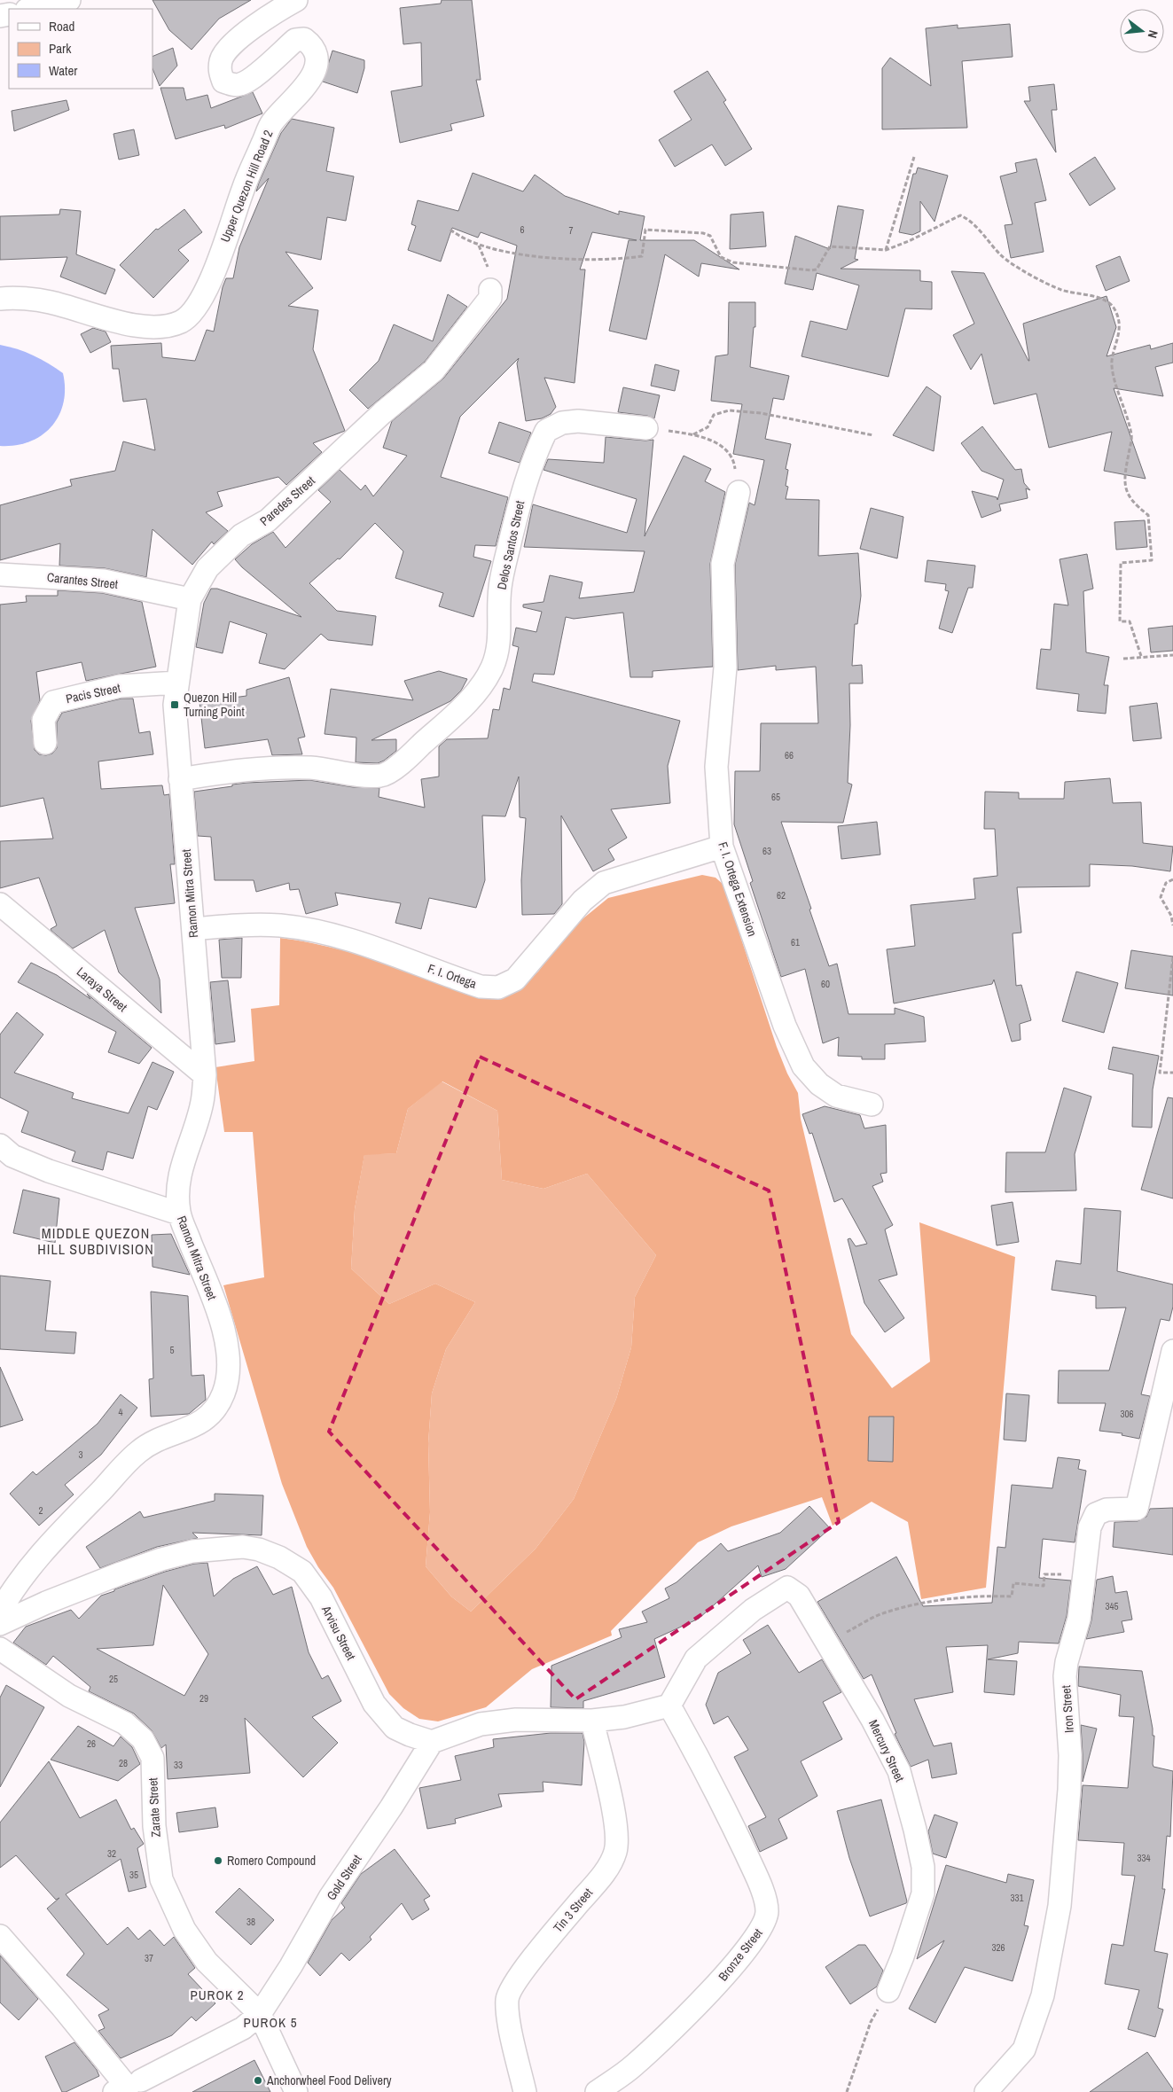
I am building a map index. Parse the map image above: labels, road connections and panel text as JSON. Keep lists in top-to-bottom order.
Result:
{
  "streets": {
    "street": [
      "Upper Quezon Hill Road 2",
      "Paredes Street",
      "Delos Santos Street",
      "Carantes Street",
      "Pacis Street",
      "F. I. Ortega Extension",
      "Ramon Mitra Street",
      "F. I. Ortega",
      "Laraya Street",
      "Arvisu Street",
      "Iron Street",
      "Mercury Street",
      "Zarate Street",
      "Gold Street",
      "Tin 3 Street",
      "Bronze Street"
    ]
  },
  "crossings": [
    ["Paredes Street", "Delos Santos Street"],
    ["Paredes Street", "Carantes Street"],
    ["Paredes Street", "Pacis Street"],
    ["Paredes Street", "Ramon Mitra Street"],
    ["Delos Santos Street", "Ramon Mitra Street"],
    ["F. I. Ortega Extension", "F. I. Ortega"],
    ["Ramon Mitra Street", "F. I. Ortega"],
    ["Ramon Mitra Street", "Laraya Street"],
    ["Arvisu Street", "Gold Street"],
    ["Mercury Street", "Bronze Street"],
    ["Zarate Street", "Gold Street"]
  ],
  "districts": ["MIDDLE QUEZON HILL SUBDIVISION", "PUROK 2", "PUROK 5"],
  "places": {
    "transit": ["Quezon Hill Turning Point"],
    "other": ["Romero Compound", "Anchorwheel Food Delivery"]
  },
  "house_numbers": [
    "6",
    "7",
    "66",
    "65",
    "63",
    "62",
    "61",
    "60",
    "5",
    "4",
    "306",
    "3",
    "2",
    "345",
    "25",
    "29",
    "26",
    "28",
    "33",
    "32",
    "334",
    "35",
    "331",
    "38",
    "326",
    "37"
  ],
  "legend": ["Road", "Park", "Water"],
  "north": "right"
}
